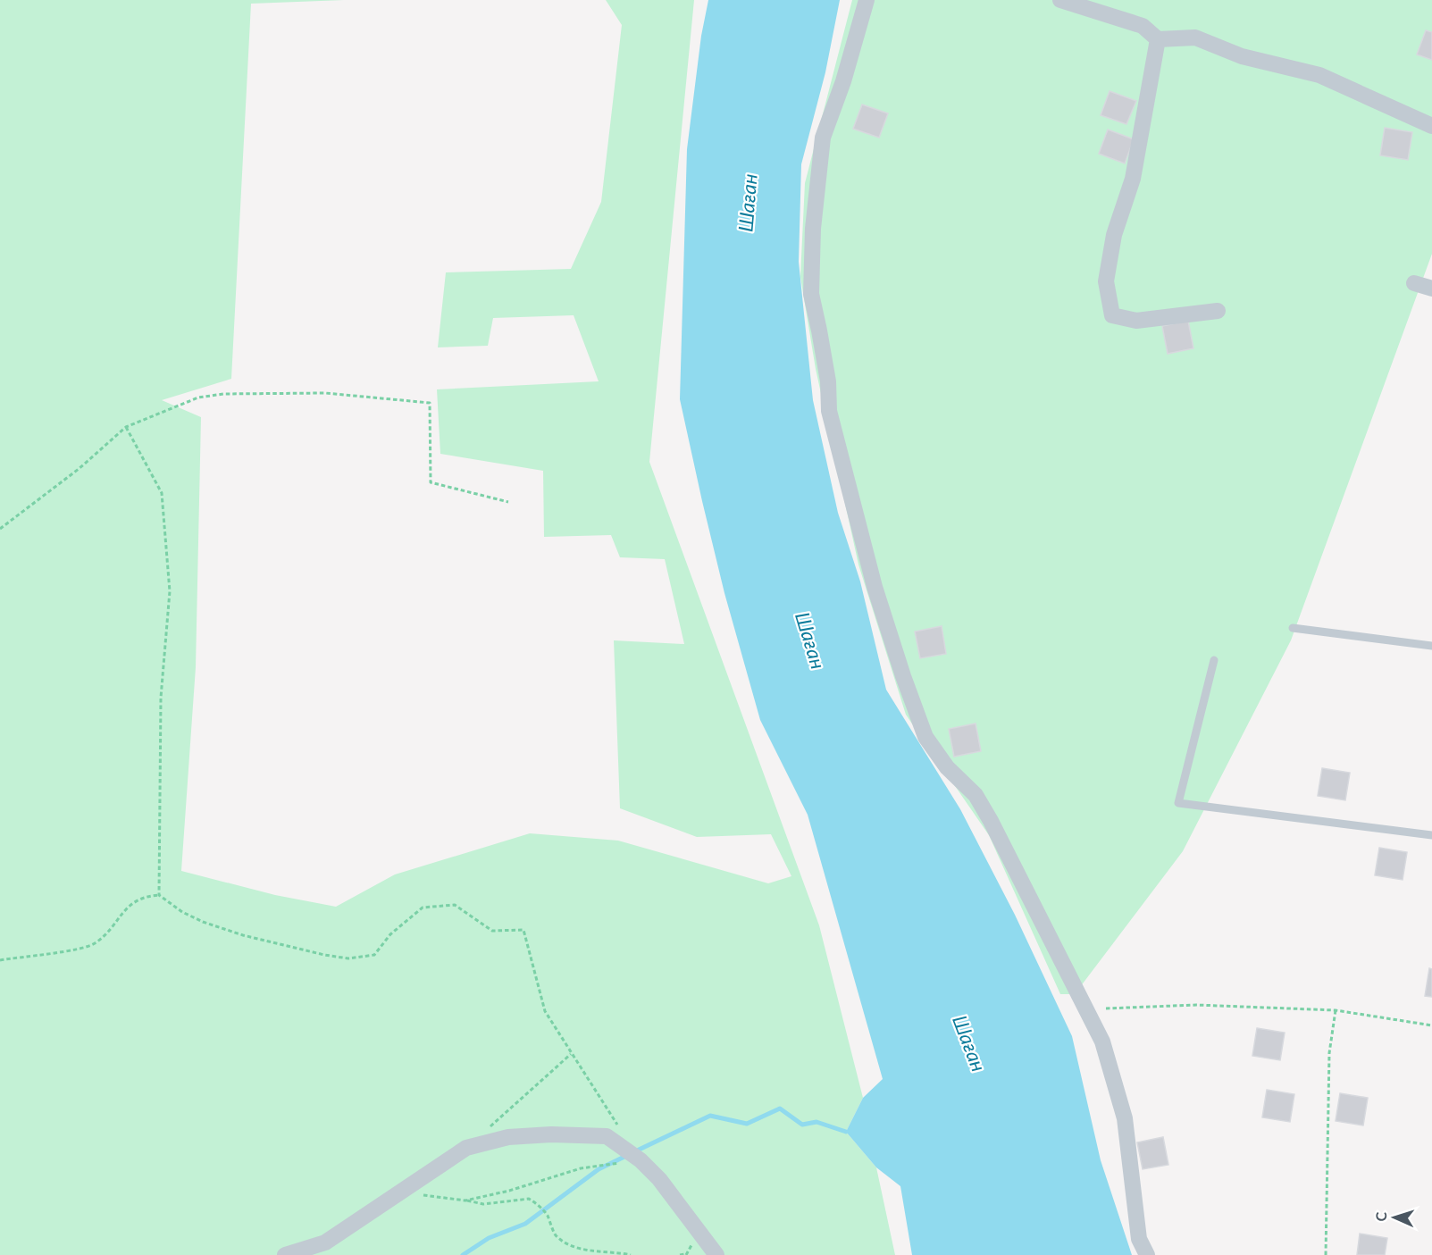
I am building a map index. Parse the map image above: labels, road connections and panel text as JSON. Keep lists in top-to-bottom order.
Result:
{
  "water": ["Шаған"],
  "north": "left"
}
